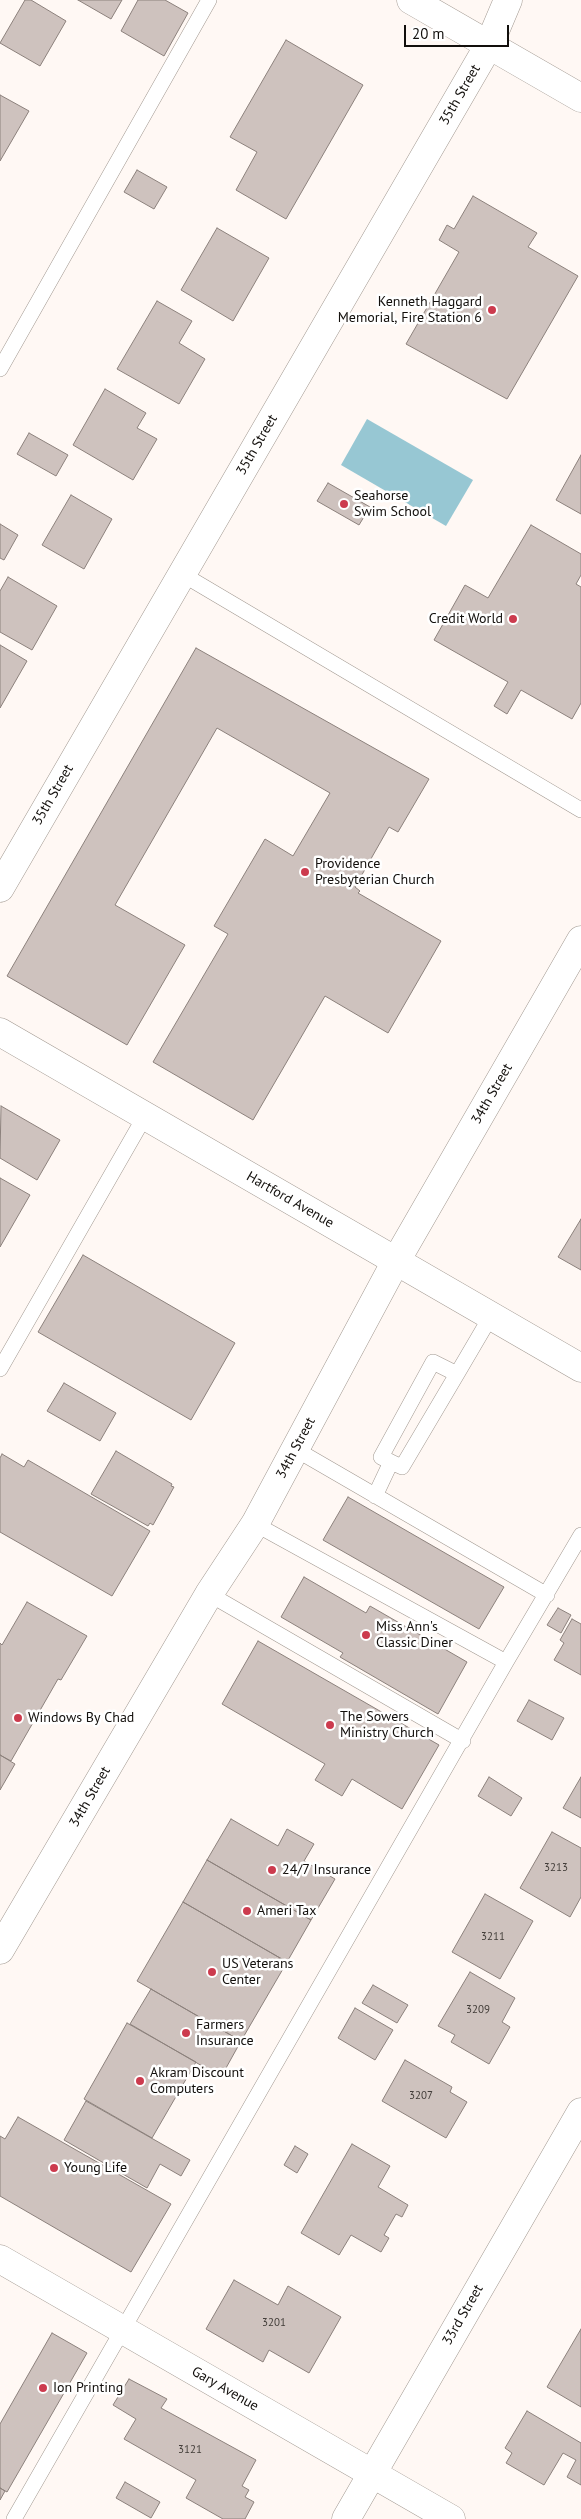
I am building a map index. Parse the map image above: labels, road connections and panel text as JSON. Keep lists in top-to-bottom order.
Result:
{
  "streets": {
    "street": [
      "35th Street",
      "34th Street",
      "Hartford Avenue",
      "33rd Street",
      "Gary Avenue"
    ]
  },
  "crossings": [
    ["34th Street", "Hartford Avenue"],
    ["33rd Street", "Gary Avenue"]
  ],
  "places": [
    "Kenneth Haggard Memorial, Fire Station 6",
    "Seahorse Swim School",
    "Credit World",
    "Providence Presbyterian Church",
    "Miss Ann's Classic Diner",
    "Windows By Chad",
    "The Sowers Ministry Church",
    "24/7 Insurance",
    "Ameri Tax",
    "US Veterans Center",
    "Farmers Insurance",
    "Akram Discount Computers",
    "Young Life",
    "Ion Printing"
  ],
  "house_numbers": [
    "3213",
    "3211",
    "3209",
    "3207",
    "3201",
    "3121"
  ],
  "scale_bar": "20 m"
}
